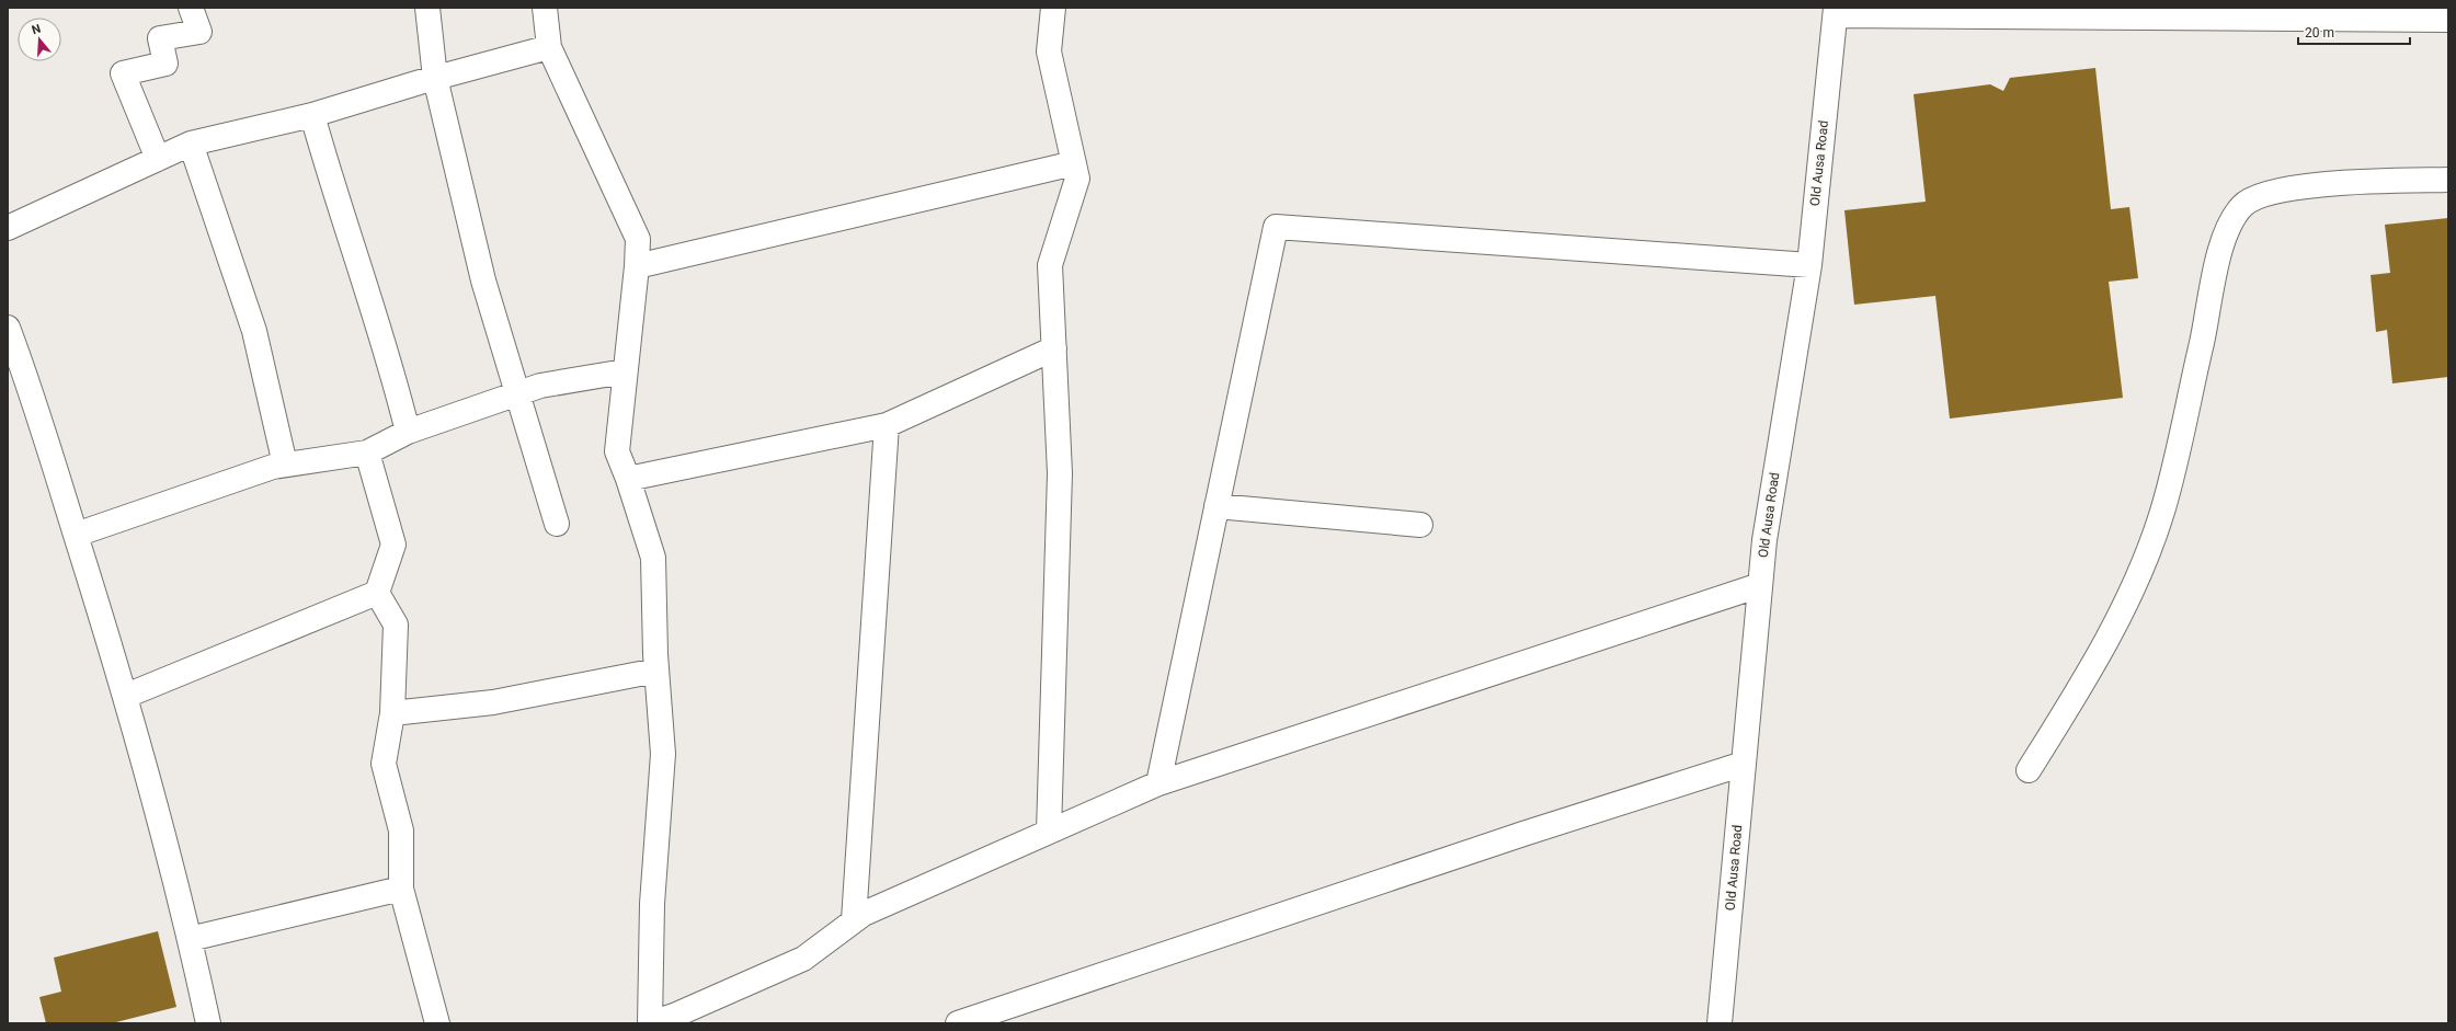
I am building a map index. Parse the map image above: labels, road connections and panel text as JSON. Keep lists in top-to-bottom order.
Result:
{
  "streets": {
    "street": ["Old Ausa Road"]
  },
  "scale_bar": "20 m",
  "north": "top"
}
